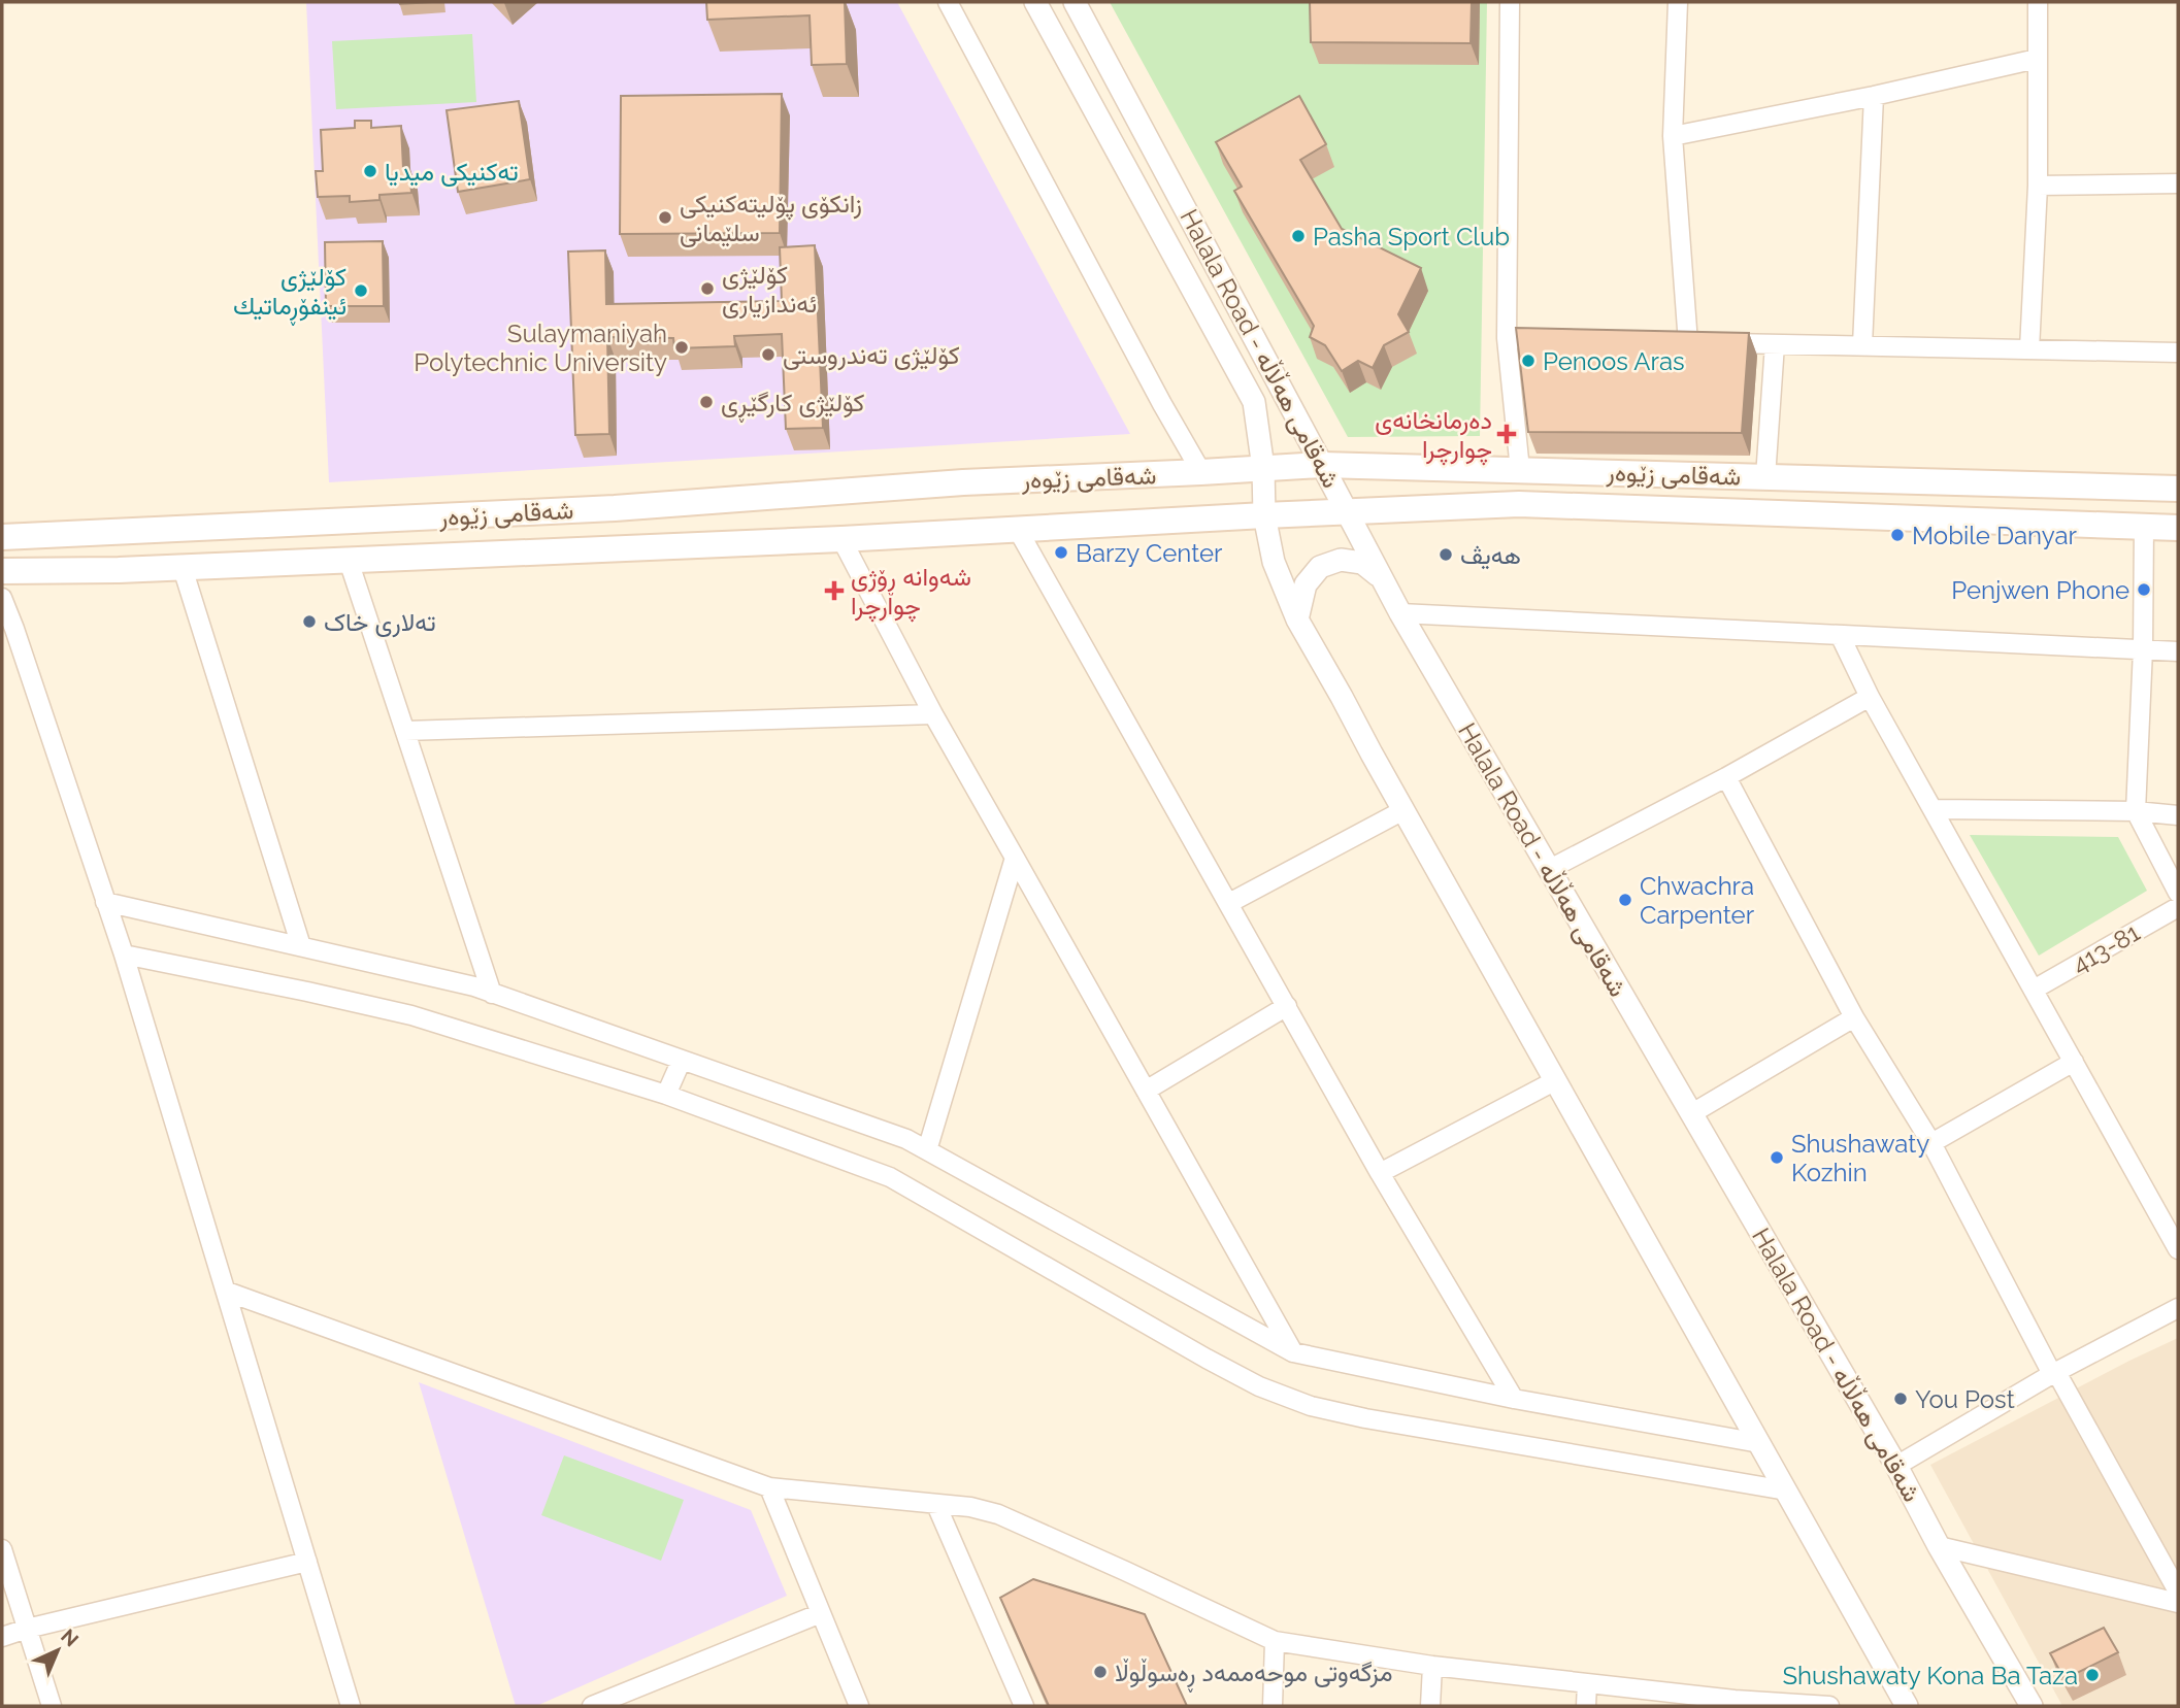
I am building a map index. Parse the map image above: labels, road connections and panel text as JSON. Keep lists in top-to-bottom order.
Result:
{
  "streets": {
    "main road": ["شەقامی زێوەر"],
    "street": ["Halala Road - شەقامی هەڵاڵە", "413-81"]
  },
  "crossings": [
    ["Halala Road - شەقامی هەڵاڵە", "شەقامی زێوەر"]
  ],
  "places": {
    "other": [
      "تەکنیکی میدیا",
      "زانکۆی پۆلیتەکنیکی سلێمانی",
      "Pasha Sport Club",
      "کۆلێژی ئەندازیاری",
      "کۆلێژی ئینفۆڕماتیك",
      "Sulaymaniyah Polytechnic University",
      "کۆلێژی تەندروستی",
      "Penoos Aras",
      "کۆلێژی کارگێڕی",
      "Mobile Danyar",
      "Barzy Center",
      "ھەیڤ",
      "Penjwen Phone",
      "تەلاری خاک",
      "Chwachra Carpenter",
      "Shushawaty Kozhin",
      "You Post",
      "مزگەوتی موحەممەد ڕەسوڵوڵا",
      "Shushawaty Kona Ba Taza"
    ],
    "health": ["دەرمانخانەی چوارچرا", "شەوانە ڕۆژی چوارچرا"]
  },
  "north": "top right"
}
